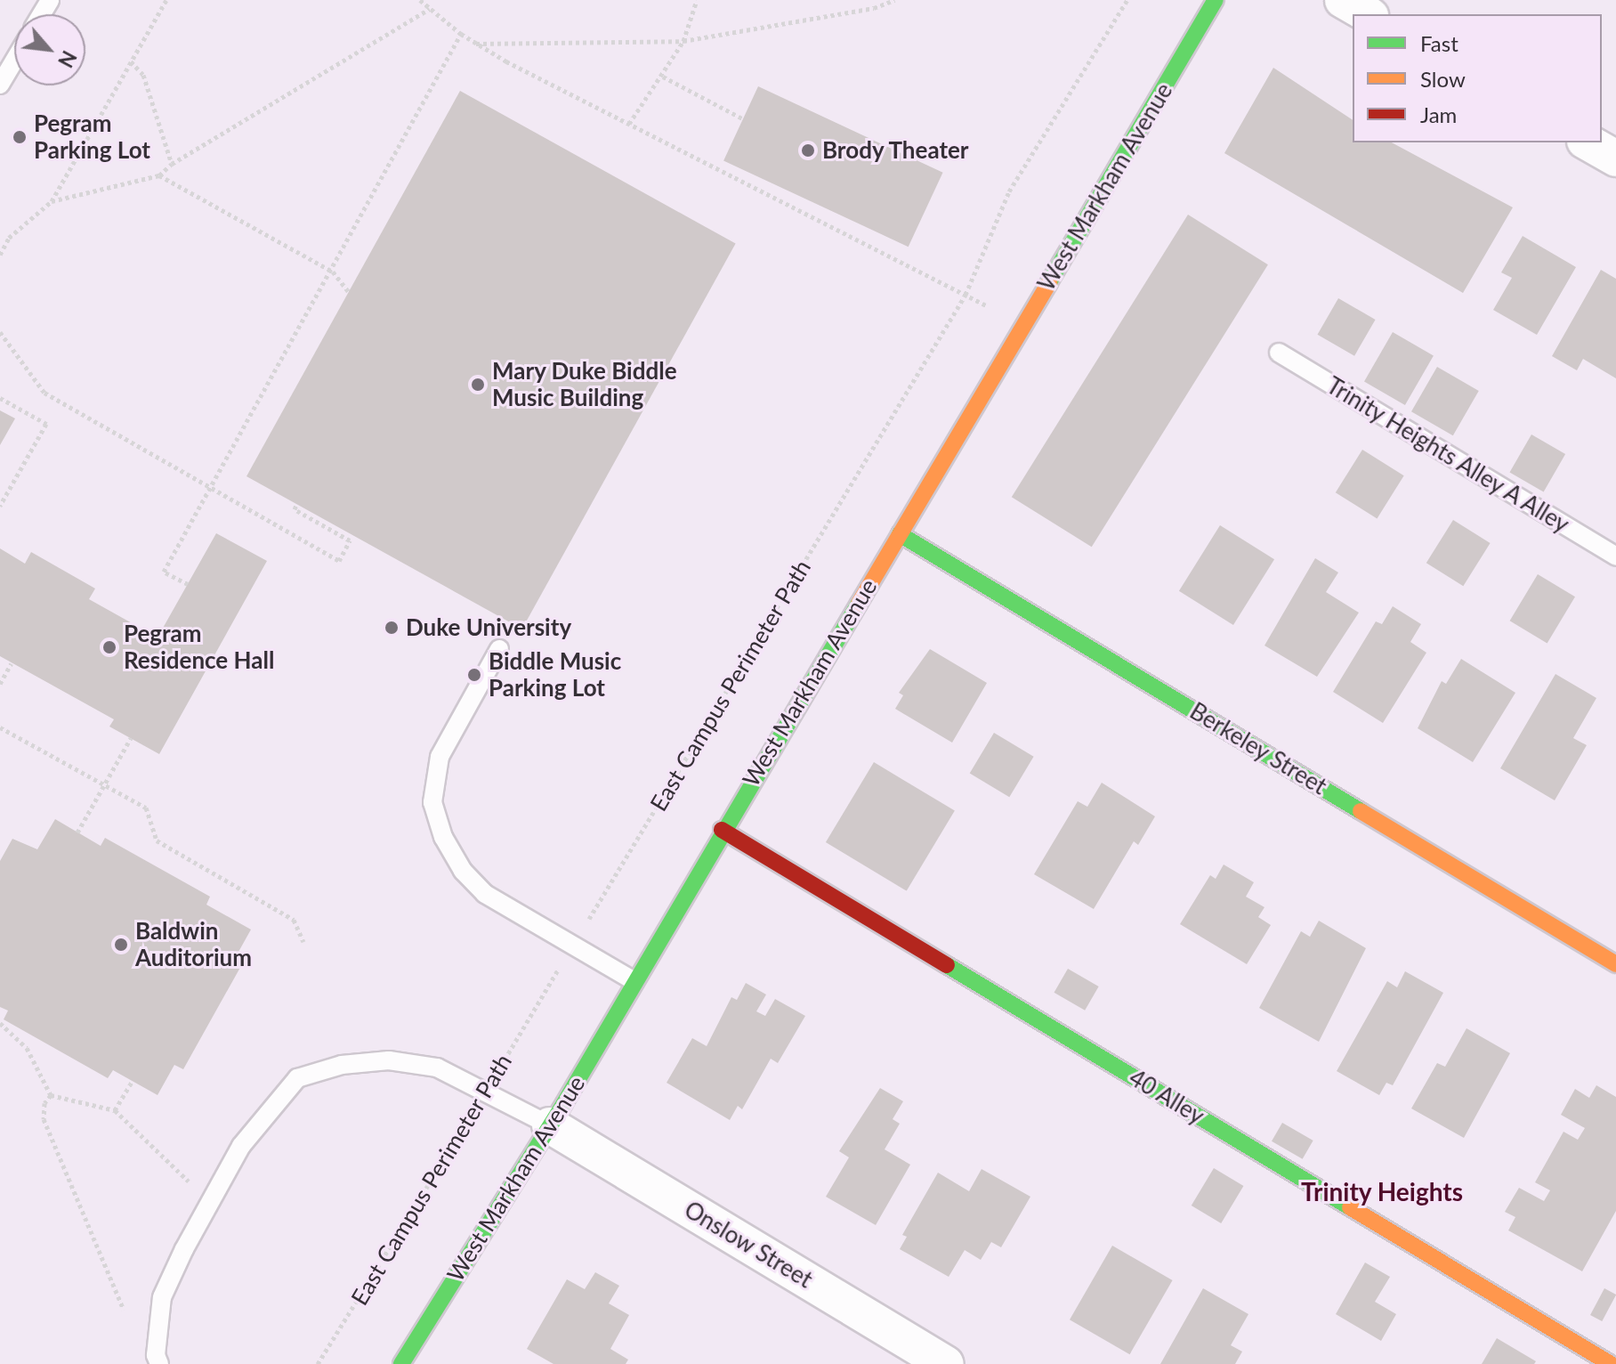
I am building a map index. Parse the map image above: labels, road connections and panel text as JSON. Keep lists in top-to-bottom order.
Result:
{
  "streets": {
    "street": [
      "West Markham Avenue",
      "Berkeley Street",
      "40 Alley",
      "Onslow Street"
    ],
    "lane": ["Trinity Heights Alley A Alley"],
    "path": ["East Campus Perimeter Path"]
  },
  "crossings": [
    ["West Markham Avenue", "Berkeley Street"],
    ["West Markham Avenue", "40 Alley"],
    ["West Markham Avenue", "Onslow Street"]
  ],
  "districts": ["Trinity Heights"],
  "places": [
    "Pegram Parking Lot",
    "Brody Theater",
    "Mary Duke Biddle Music Building",
    "Duke University",
    "Pegram Residence Hall",
    "Biddle Music Parking Lot",
    "Baldwin Auditorium"
  ],
  "legend": ["Fast", "Slow", "Jam"],
  "north": "bottom right"
}
